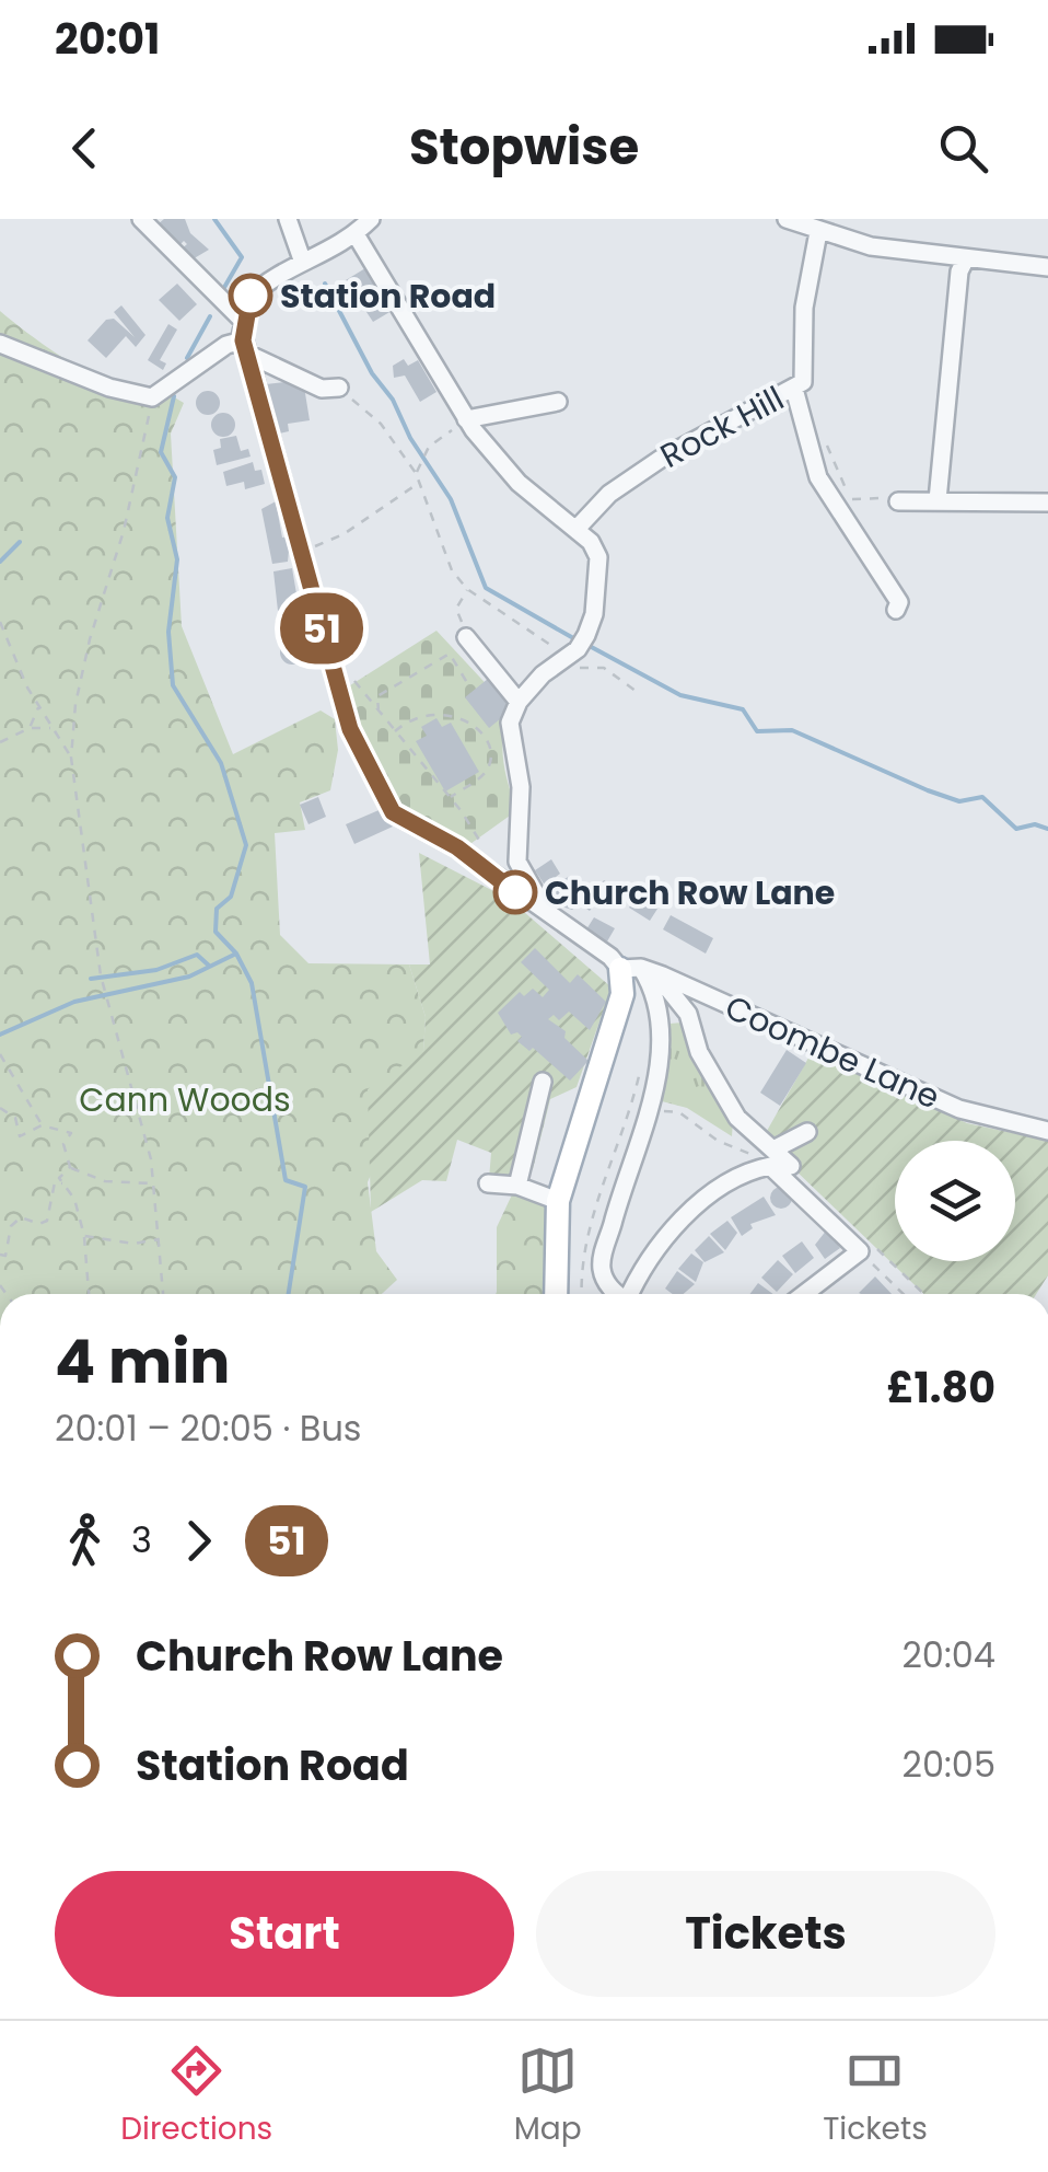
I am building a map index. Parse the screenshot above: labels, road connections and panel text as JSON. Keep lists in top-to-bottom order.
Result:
{
  "streets": {
    "street": ["Rock Hill", "Coombe Lane"]
  },
  "parks": ["Cann Woods"],
  "places": ["Station Road", "Church Row Lane"],
  "lines": ["bus line 51"],
  "page": {
    "status": "20:01",
    "header": "Stopwise",
    "on_map": "51",
    "heading": ["4 min", "20:01 – 20:05 · Bus", "£1.80"],
    "legs": ["3", "51"],
    "list": [
      {
        "name": "Church Row Lane",
        "value": "20:04"
      },
      {
        "name": "Station Road",
        "value": "20:05"
      }
    ],
    "buttons": ["Start", "Tickets"],
    "tabs": ["Directions", "Map", "Tickets"]
  }
}
